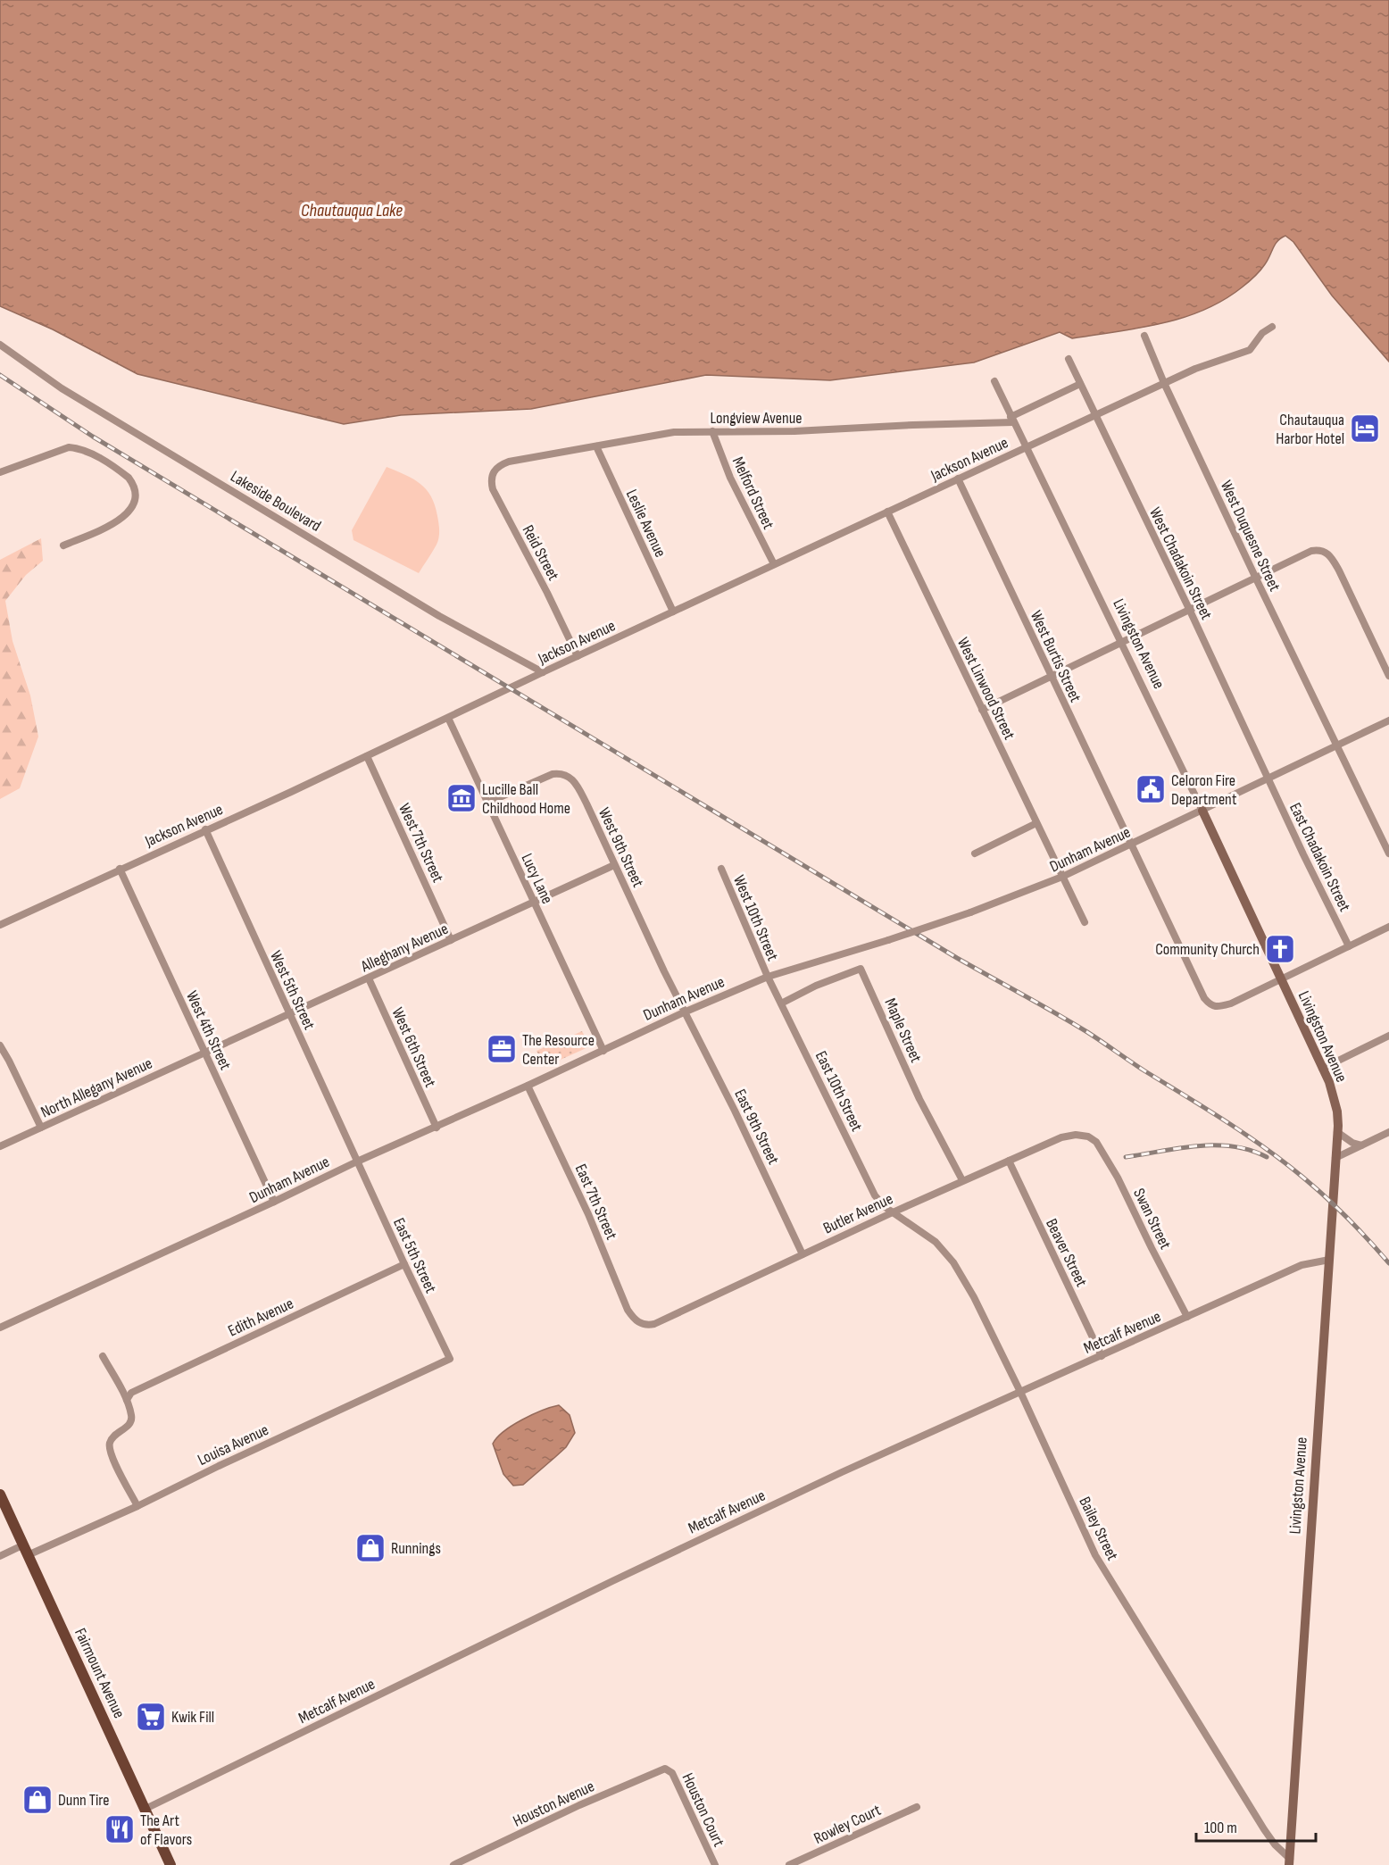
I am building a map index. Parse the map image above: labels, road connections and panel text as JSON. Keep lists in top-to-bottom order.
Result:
{
  "streets": {
    "main road": ["Fairmount Avenue"],
    "street": [
      "Longview Avenue",
      "Jackson Avenue",
      "Melford Street",
      "Lakeside Boulevard",
      "Leslie Avenue",
      "West Duquesne Street",
      "Reid Street",
      "West Chadakoin Street",
      "Livingston Avenue",
      "West Burtis Street",
      "West Linwood Street",
      "West 7th Street",
      "West 9th Street",
      "Dunham Avenue",
      "East Chadakoin Street",
      "Lucy Lane",
      "West 10th Street",
      "Alleghany Avenue",
      "West 5th Street",
      "West 4th Street",
      "Maple Street",
      "West 6th Street",
      "North Allegany Avenue",
      "East 10th Street",
      "East 9th Street",
      "East 7th Street",
      "Butler Avenue",
      "Swan Street",
      "Beaver Street",
      "East 5th Street",
      "Edith Avenue",
      "Metcalf Avenue",
      "Louisa Avenue",
      "Bailey Street",
      "Houston Avenue",
      "Houston Court",
      "Rowley Court"
    ]
  },
  "crossings": [
    ["Longview Avenue", "Melford Street"],
    ["Longview Avenue", "Leslie Avenue"],
    ["Longview Avenue", "Reid Street"],
    ["Longview Avenue", "Livingston Avenue"],
    ["Jackson Avenue", "Melford Street"],
    ["Jackson Avenue", "Lakeside Boulevard"],
    ["Jackson Avenue", "Leslie Avenue"],
    ["Jackson Avenue", "West Duquesne Street"],
    ["Jackson Avenue", "Reid Street"],
    ["Jackson Avenue", "West Chadakoin Street"],
    ["Jackson Avenue", "Livingston Avenue"],
    ["Jackson Avenue", "West Burtis Street"],
    ["Jackson Avenue", "West Linwood Street"],
    ["Jackson Avenue", "West 7th Street"],
    ["Jackson Avenue", "Lucy Lane"],
    ["Jackson Avenue", "West 5th Street"],
    ["Jackson Avenue", "West 4th Street"],
    ["West Duquesne Street", "Dunham Avenue"],
    ["West Chadakoin Street", "Dunham Avenue"],
    ["West Chadakoin Street", "East Chadakoin Street"],
    ["Livingston Avenue", "West Burtis Street"],
    ["Livingston Avenue", "Dunham Avenue"],
    ["Livingston Avenue", "Metcalf Avenue"],
    ["Livingston Avenue", "Bailey Street"],
    ["West Burtis Street", "Dunham Avenue"],
    ["West Linwood Street", "Dunham Avenue"],
    ["West 7th Street", "Alleghany Avenue"],
    ["West 9th Street", "Dunham Avenue"],
    ["West 9th Street", "Lucy Lane"],
    ["West 9th Street", "Alleghany Avenue"],
    ["West 9th Street", "East 9th Street"],
    ["Dunham Avenue", "East Chadakoin Street"],
    ["Dunham Avenue", "Lucy Lane"],
    ["Dunham Avenue", "West 10th Street"],
    ["Dunham Avenue", "West 5th Street"],
    ["Dunham Avenue", "West 4th Street"],
    ["Dunham Avenue", "West 6th Street"],
    ["Dunham Avenue", "East 10th Street"],
    ["Dunham Avenue", "East 9th Street"],
    ["Dunham Avenue", "East 7th Street"],
    ["Dunham Avenue", "East 5th Street"],
    ["Lucy Lane", "Alleghany Avenue"],
    ["West 10th Street", "East 10th Street"],
    ["Alleghany Avenue", "West 5th Street"],
    ["Alleghany Avenue", "West 4th Street"],
    ["Alleghany Avenue", "West 6th Street"],
    ["Alleghany Avenue", "North Allegany Avenue"],
    ["West 5th Street", "East 5th Street"],
    ["West 4th Street", "North Allegany Avenue"],
    ["Maple Street", "East 10th Street"],
    ["Maple Street", "Butler Avenue"],
    ["East 10th Street", "Butler Avenue"],
    ["East 10th Street", "Bailey Street"],
    ["East 9th Street", "Butler Avenue"],
    ["East 7th Street", "Butler Avenue"],
    ["Butler Avenue", "Swan Street"],
    ["Butler Avenue", "Beaver Street"],
    ["Butler Avenue", "Bailey Street"],
    ["Swan Street", "Metcalf Avenue"],
    ["Beaver Street", "Metcalf Avenue"],
    ["East 5th Street", "Edith Avenue"],
    ["East 5th Street", "Louisa Avenue"],
    ["Metcalf Avenue", "Bailey Street"],
    ["Metcalf Avenue", "Fairmount Avenue"],
    ["Louisa Avenue", "Fairmount Avenue"],
    ["Houston Avenue", "Houston Court"]
  ],
  "water": ["Chautauqua Lake"],
  "places": {
    "hotel": ["Chautauqua Harbor Hotel"],
    "public building": ["Celoron Fire Department"],
    "museum": ["Lucille Ball Childhood Home"],
    "church": ["Community Church"],
    "office": ["The Resource Center"],
    "shop": ["Runnings", "Dunn Tire"],
    "supermarket": ["Kwik Fill"],
    "restaurant": ["The Art of Flavors"]
  },
  "scale_bar": "100 m"
}
